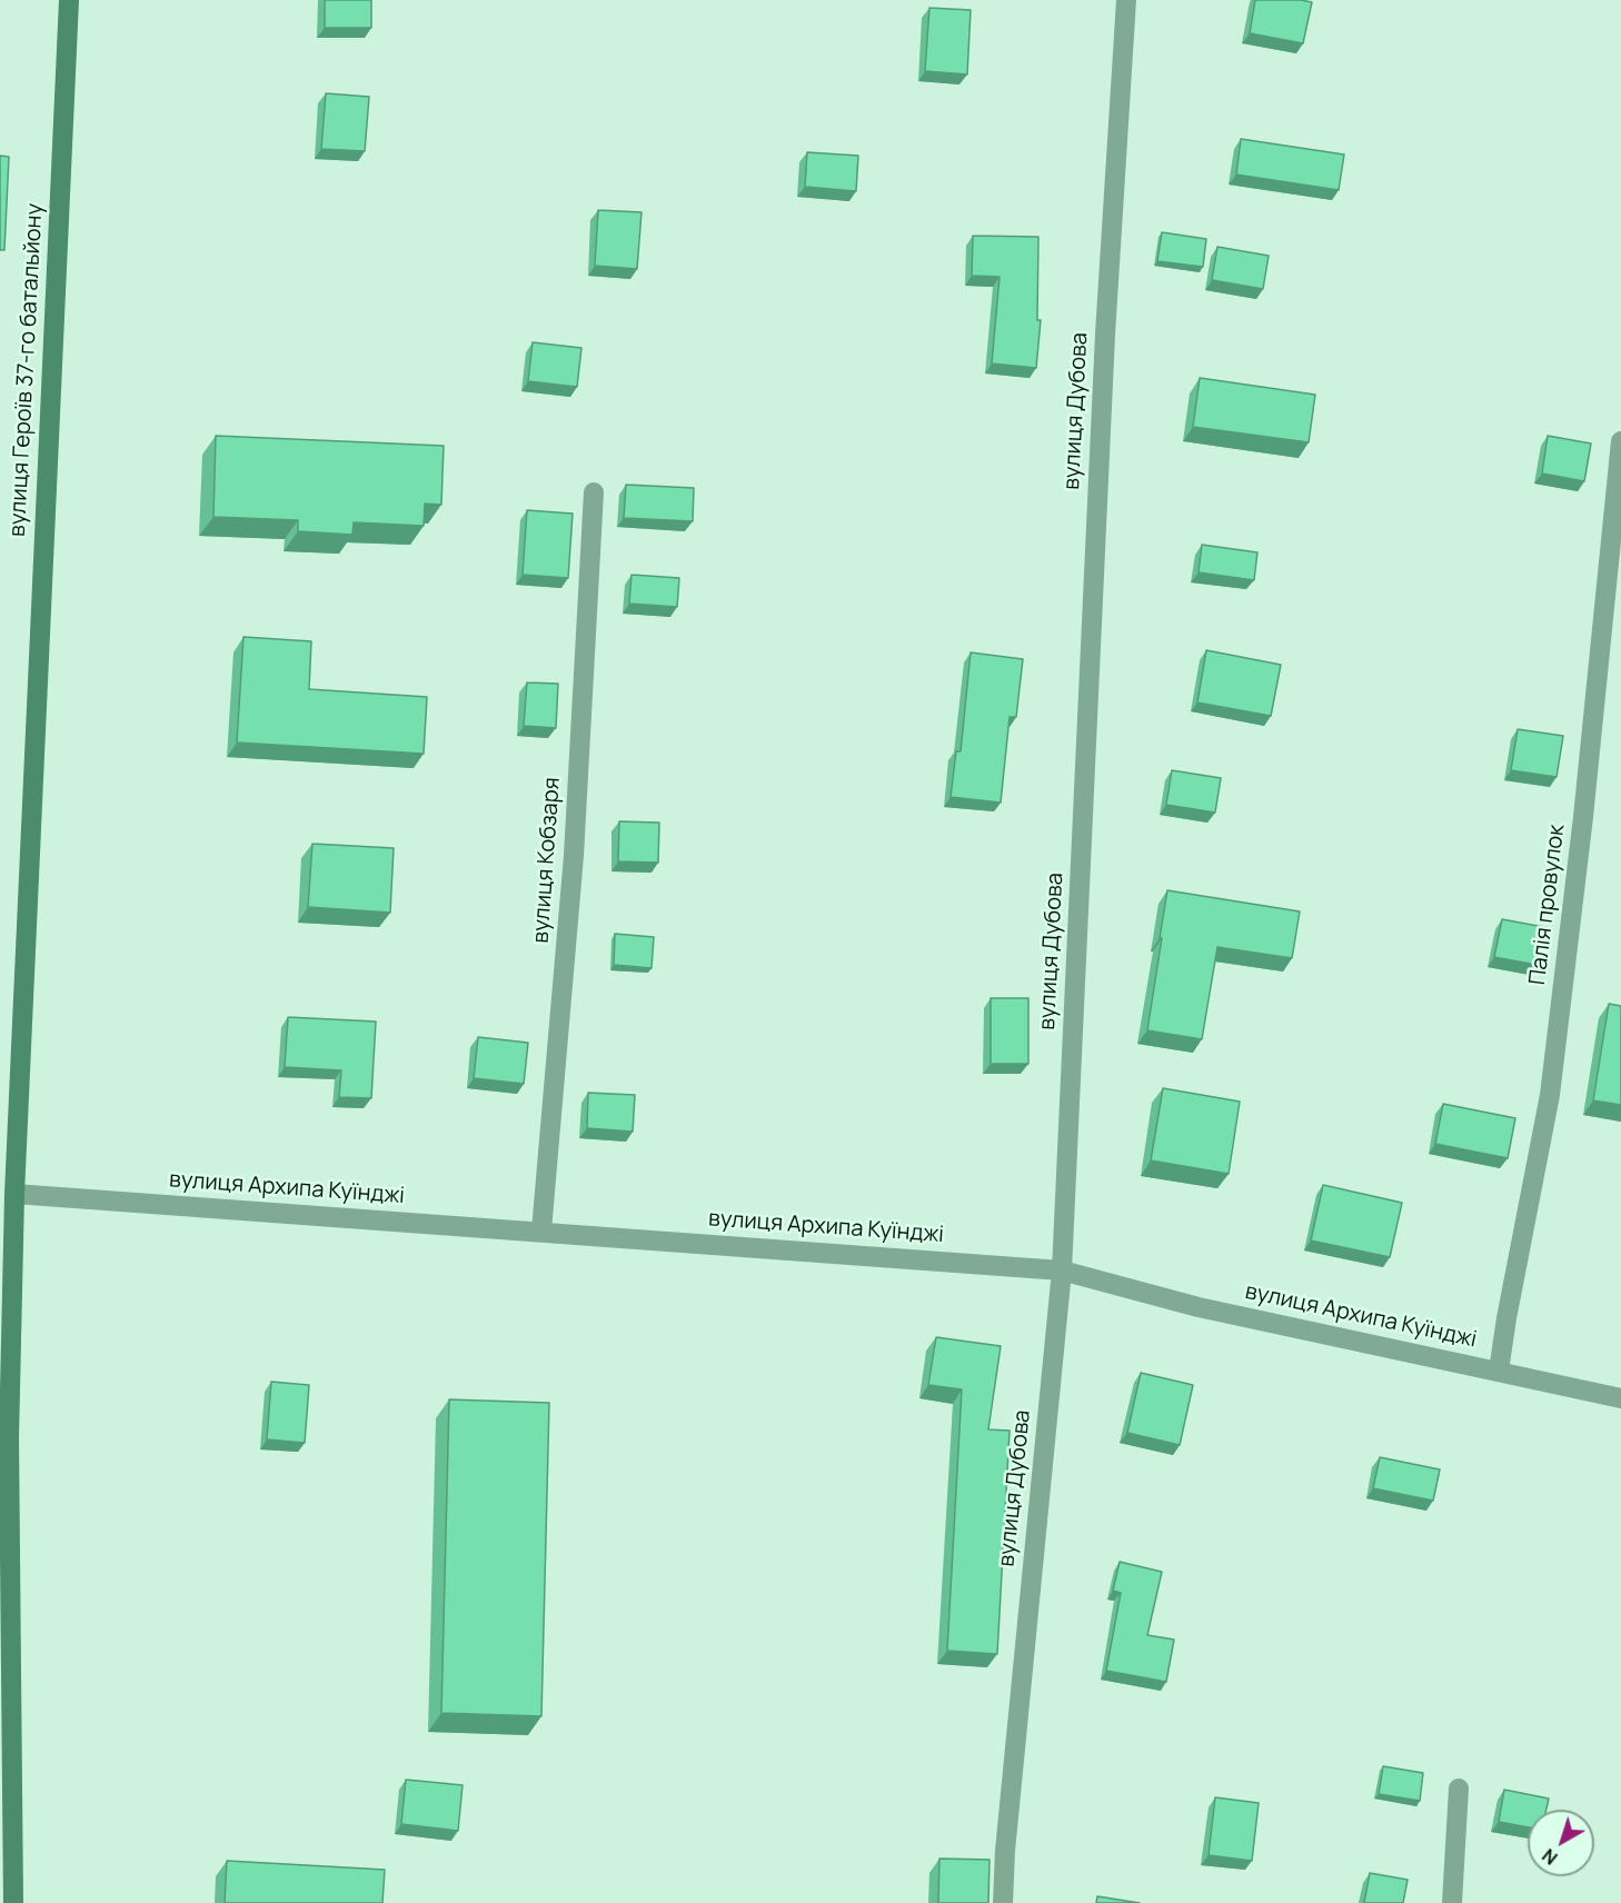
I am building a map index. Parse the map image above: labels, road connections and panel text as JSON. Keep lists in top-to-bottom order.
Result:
{
  "streets": {
    "street": [
      "вулиця Героїв 37-го батальйону",
      "вулиця Дубова",
      "вулиця Кобзаря",
      "Палія провулок",
      "вулиця Архипа Куїнджі"
    ]
  },
  "crossings": [
    ["вулиця Героїв 37-го батальйону", "вулиця Архипа Куїнджі"],
    ["вулиця Дубова", "вулиця Архипа Куїнджі"],
    ["вулиця Кобзаря", "вулиця Архипа Куїнджі"],
    ["Палія провулок", "вулиця Архипа Куїнджі"]
  ],
  "north": "bottom left"
}
